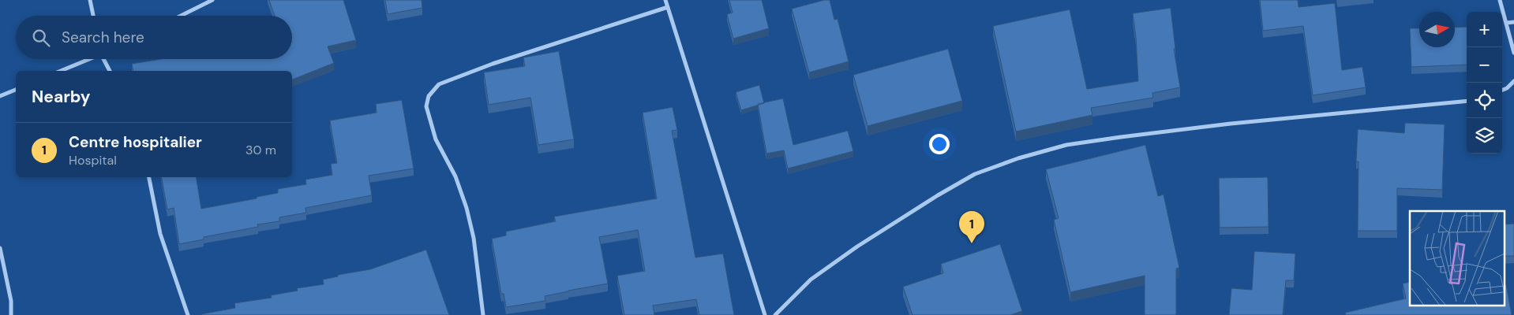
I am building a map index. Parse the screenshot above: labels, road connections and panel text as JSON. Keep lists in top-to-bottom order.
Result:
{
  "north": "right",
  "page": {
    "map_buttons": ["+", "−"],
    "search": "Search here",
    "heading": "Nearby",
    "list": [
      {
        "mark": "1",
        "name": "Centre hospitalier",
        "note": "Hospital",
        "value": "30 m"
      }
    ],
    "pins": "1"
  }
}
